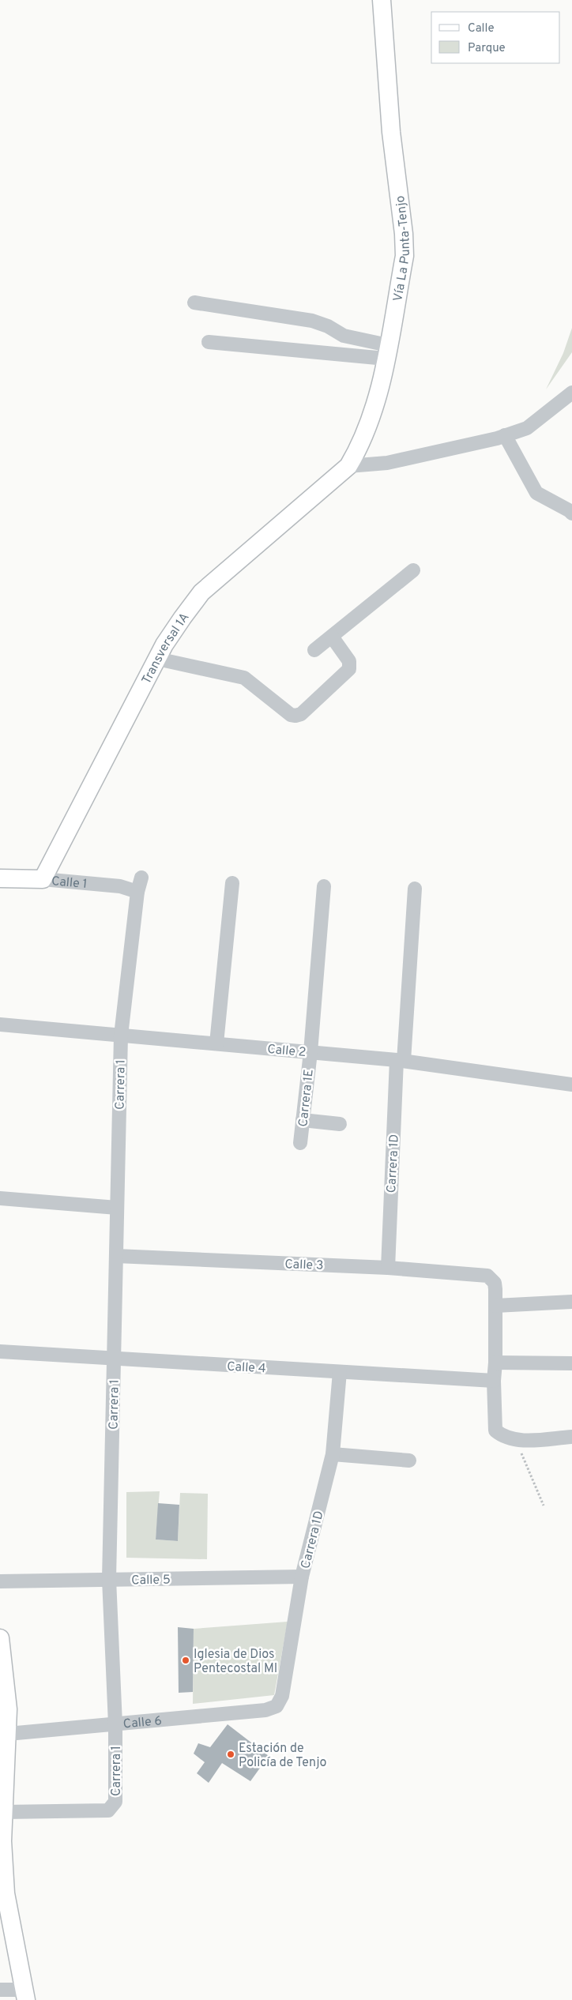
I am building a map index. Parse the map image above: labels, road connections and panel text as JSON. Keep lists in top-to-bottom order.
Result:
{
  "streets": {
    "main road": ["Vía La Punta-Tenjo", "Transversal 1A", "Calle 1"],
    "street": [
      "Calle 2",
      "Carrera 1",
      "Carrera 1E",
      "Carrera 1D",
      "Calle 3",
      "Calle 4",
      "Calle 5",
      "Calle 6"
    ]
  },
  "crossings": [
    ["Vía La Punta-Tenjo", "Transversal 1A"],
    ["Transversal 1A", "Calle 1"],
    ["Calle 1", "Carrera 1"],
    ["Calle 2", "Carrera 1"],
    ["Calle 2", "Carrera 1E"],
    ["Calle 2", "Carrera 1D"],
    ["Carrera 1", "Calle 3"],
    ["Carrera 1", "Calle 4"],
    ["Carrera 1", "Calle 5"],
    ["Carrera 1", "Calle 6"],
    ["Carrera 1D", "Calle 3"],
    ["Carrera 1D", "Calle 4"],
    ["Carrera 1D", "Calle 5"],
    ["Carrera 1D", "Calle 6"]
  ],
  "places": ["Iglesia de Dios Pentecostal MI", "Estación de Policía de Tenjo"],
  "legend": ["Calle", "Parque"]
}
